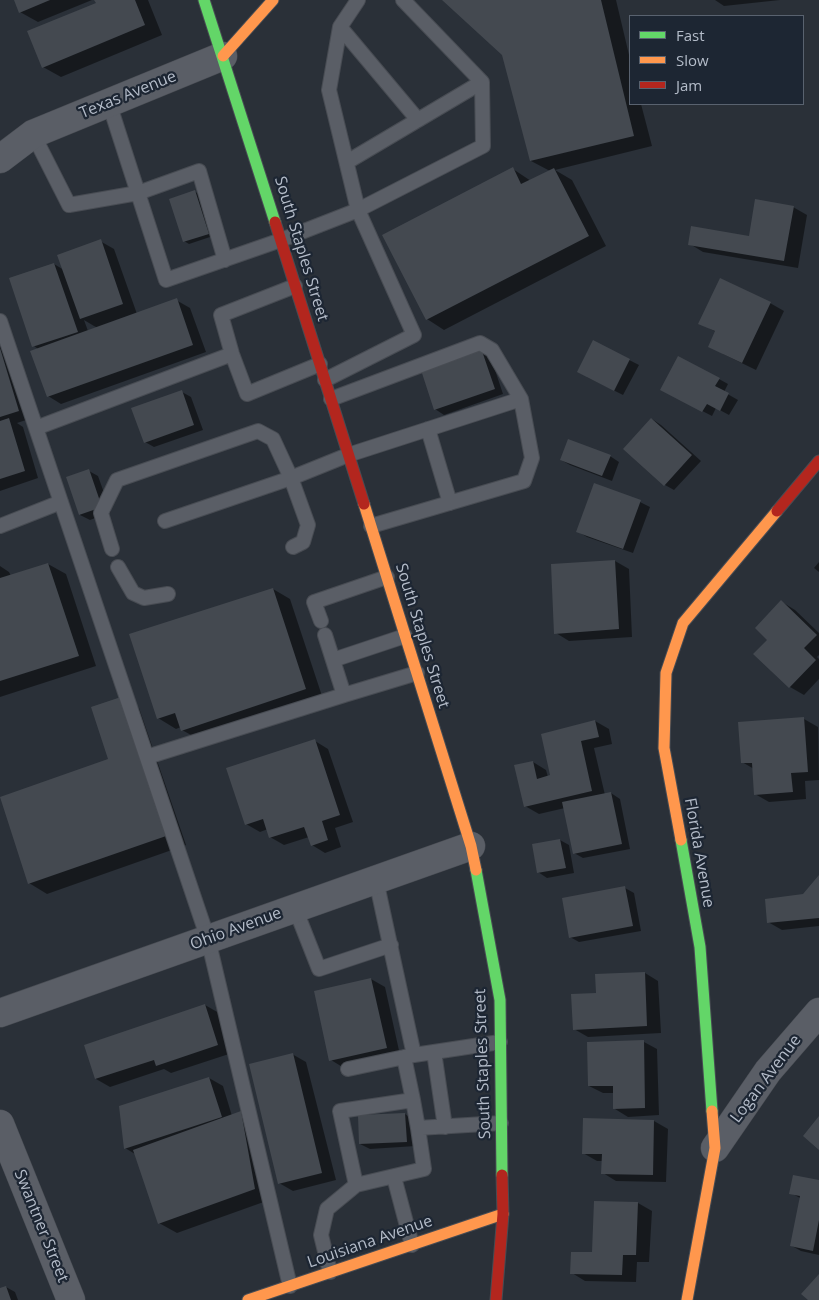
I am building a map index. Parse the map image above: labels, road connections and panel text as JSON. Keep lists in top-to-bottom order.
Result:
{
  "streets": {
    "main road": ["South Staples Street", "Florida Avenue", "Louisiana Avenue"],
    "street": [
      "Texas Avenue",
      "Ohio Avenue",
      "Logan Avenue",
      "Swantner Street"
    ]
  },
  "crossings": [
    ["Texas Avenue", "South Staples Street"],
    ["South Staples Street", "Ohio Avenue"],
    ["South Staples Street", "Louisiana Avenue"],
    ["Florida Avenue", "Logan Avenue"]
  ],
  "legend": ["Fast", "Slow", "Jam"]
}
